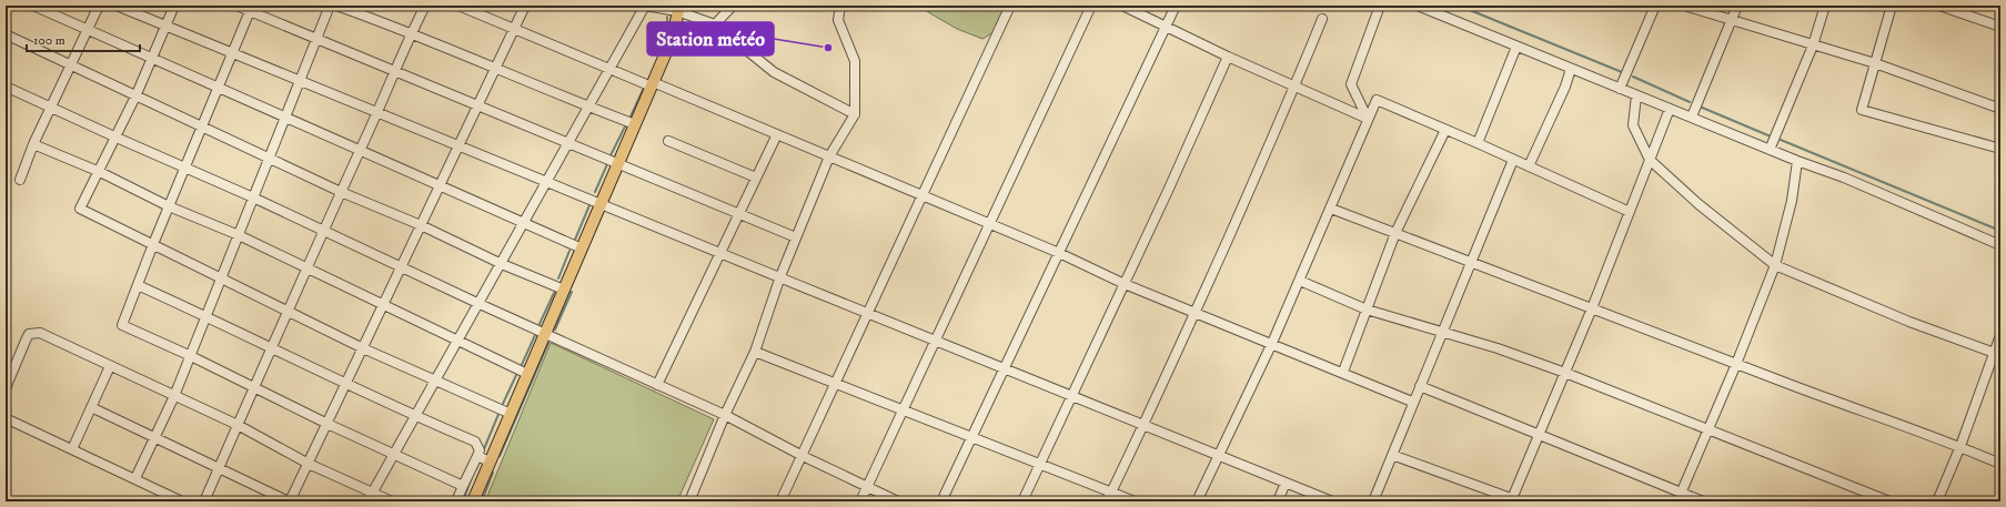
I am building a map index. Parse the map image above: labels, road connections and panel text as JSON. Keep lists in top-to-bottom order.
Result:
{
  "places": ["Station météo"],
  "scale_bar": "100 m"
}
